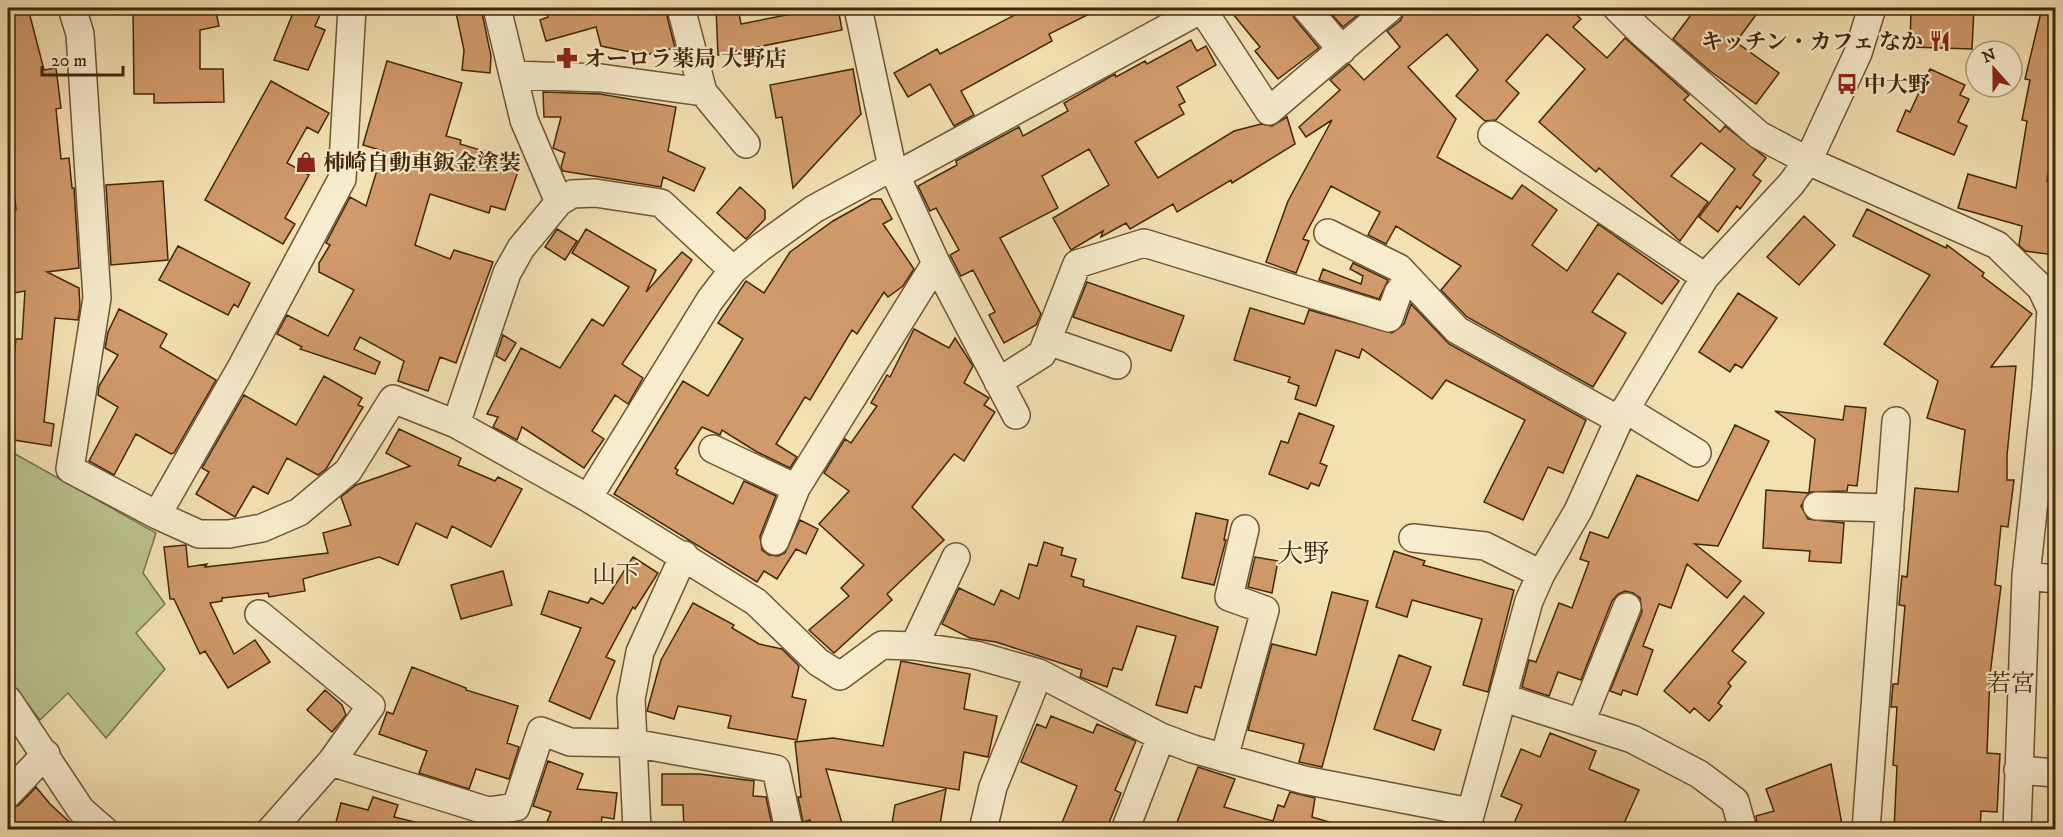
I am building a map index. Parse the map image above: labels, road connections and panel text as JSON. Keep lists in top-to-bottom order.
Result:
{
  "districts": ["大野", "山下", "若宮"],
  "places": {
    "restaurant": ["キッチン・カフェ なか"],
    "pharmacy": ["オーロラ薬局 大野店"],
    "bus stop": ["中大野"],
    "shop": ["柿崎自動車鈑金塗装"]
  },
  "scale_bar": "20 m",
  "north": "top"
}
